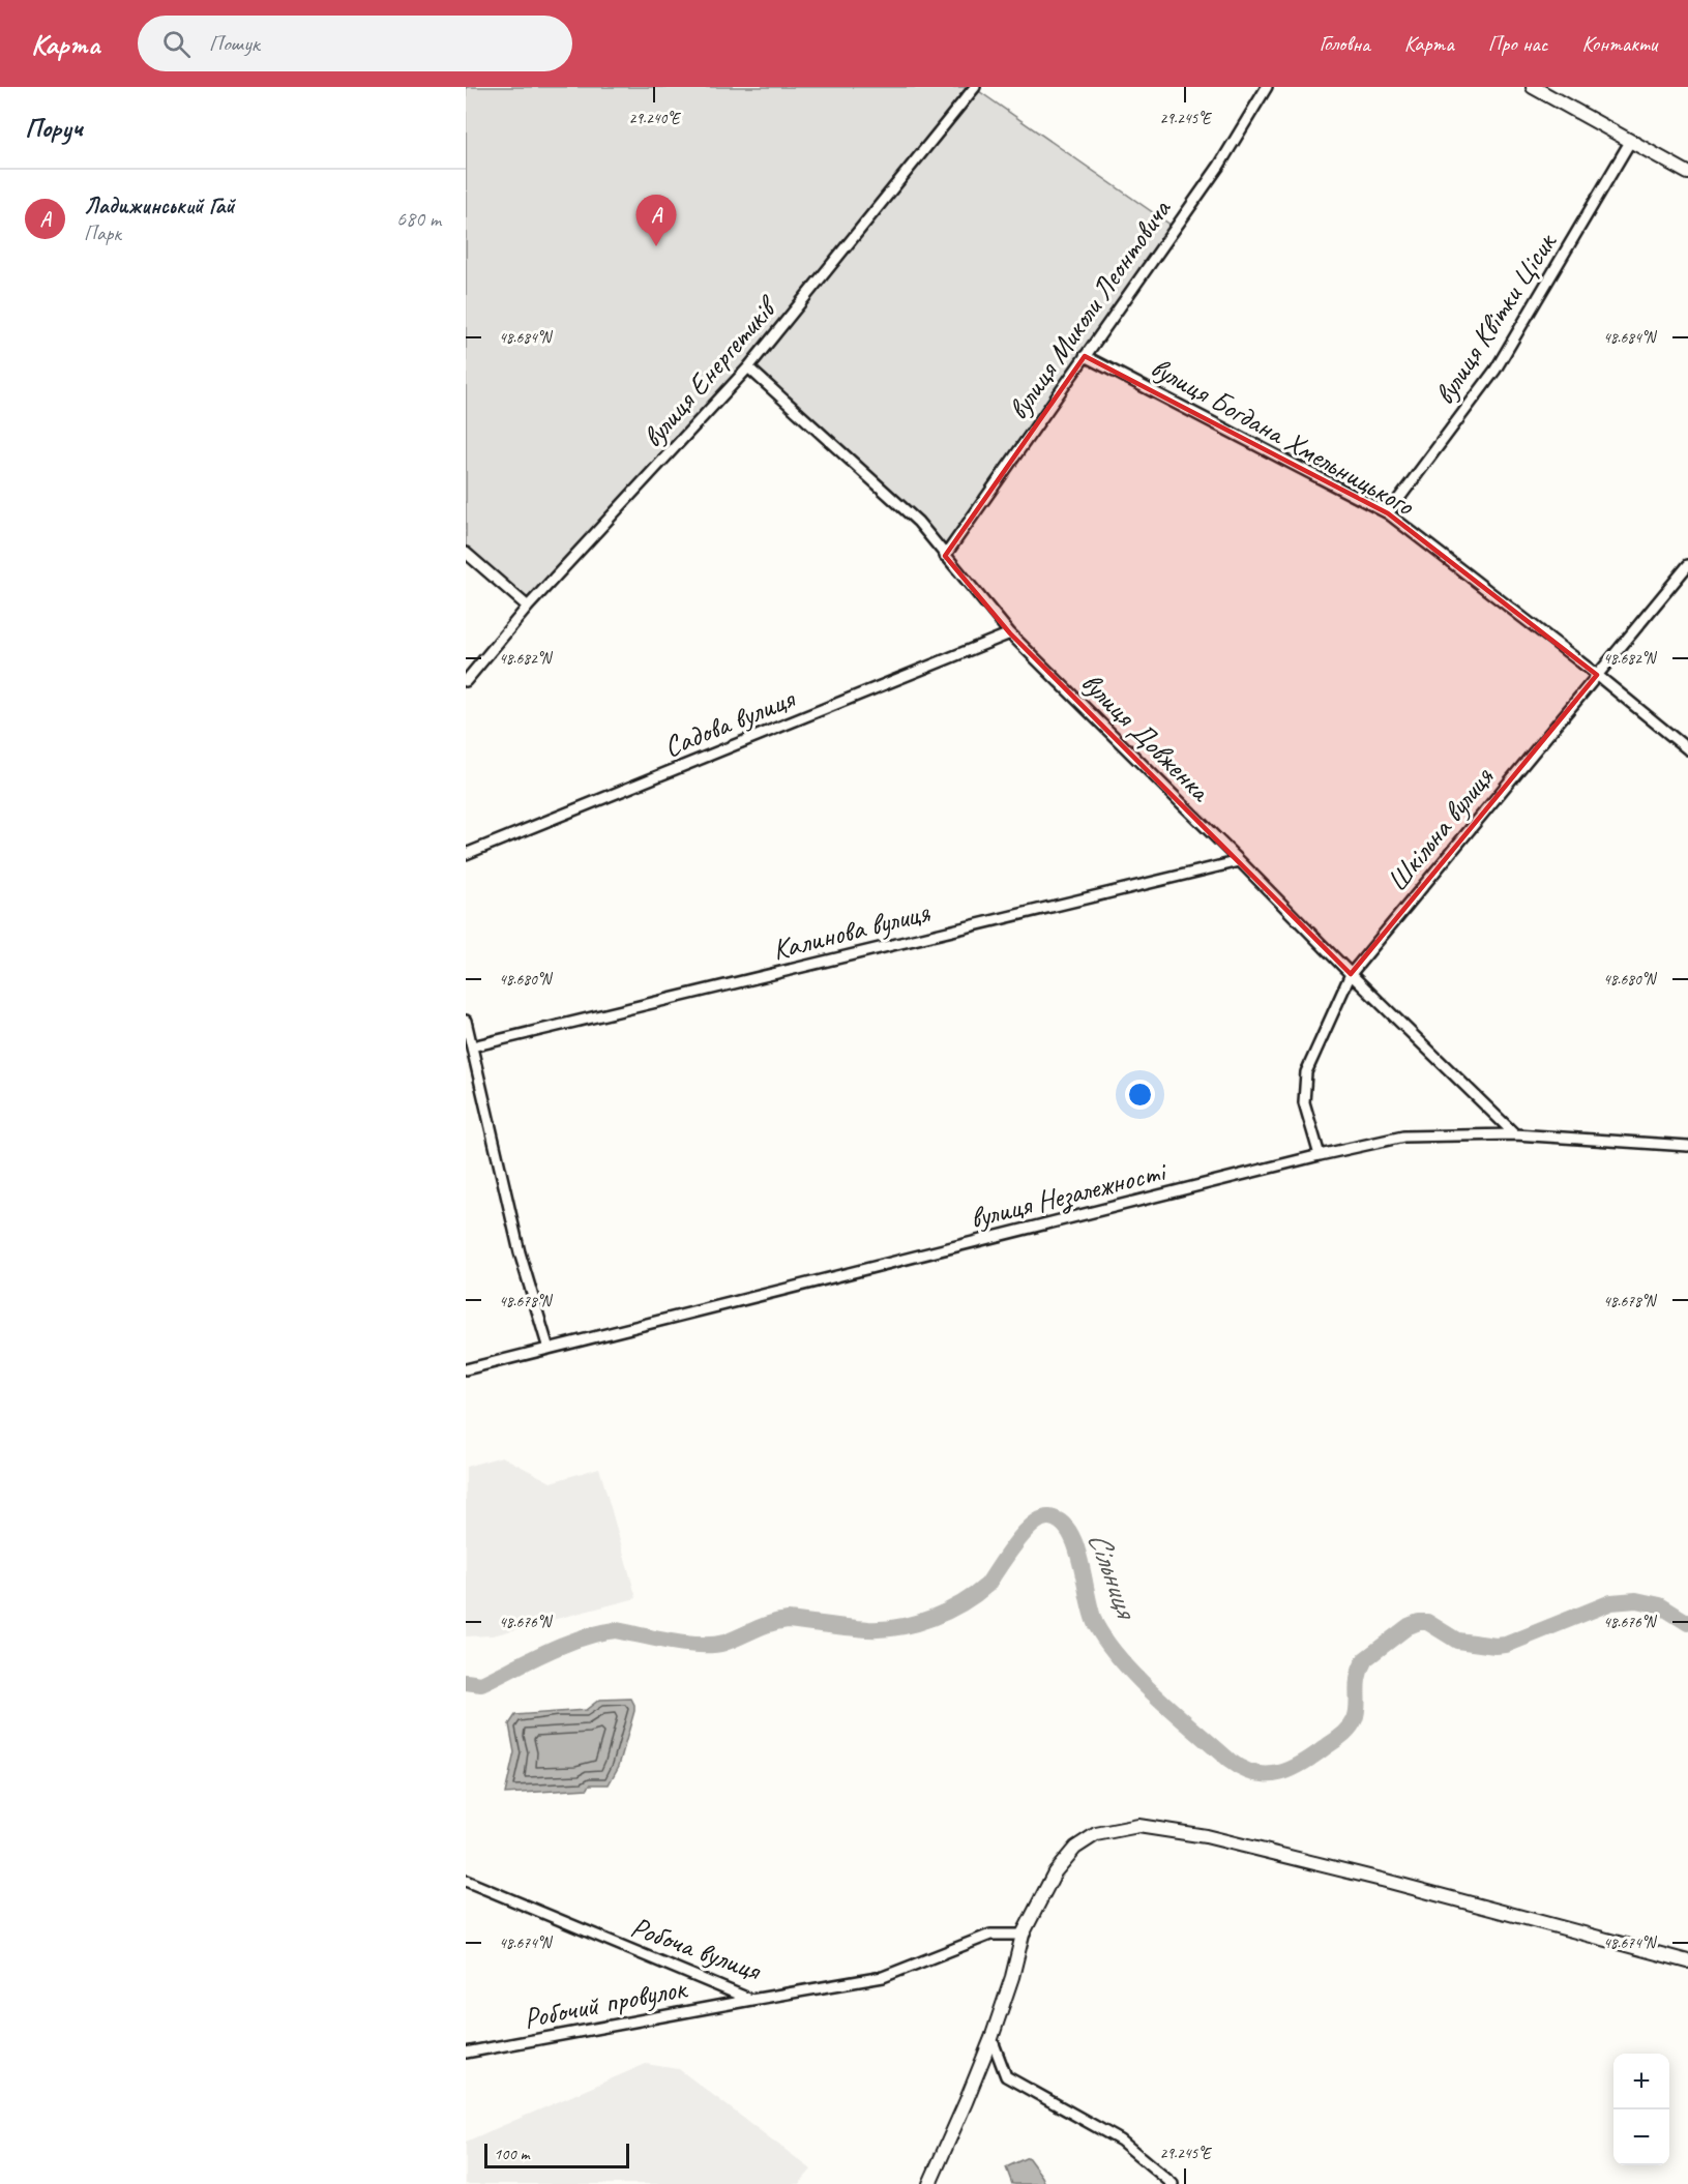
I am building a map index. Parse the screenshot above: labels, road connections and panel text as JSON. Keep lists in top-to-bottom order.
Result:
{
  "streets": {
    "street": [
      "вулиця Миколи Леонтовича",
      "вулиця Квітки Цісик",
      "вулиця Енергетиків",
      "вулиця Богдана Хмельницького",
      "Садова вулиця",
      "вулиця Довженка",
      "Шкільна вулиця",
      "Калинова вулиця",
      "вулиця Незалежності",
      "Робоча вулиця",
      "Робочий провулок"
    ]
  },
  "crossings": [
    ["вулиця Миколи Леонтовича", "вулиця Богдана Хмельницького"],
    ["вулиця Миколи Леонтовича", "вулиця Довженка"],
    ["вулиця Квітки Цісик", "вулиця Богдана Хмельницького"],
    ["вулиця Енергетиків", "вулиця Довженка"],
    ["вулиця Богдана Хмельницького", "Шкільна вулиця"],
    ["Садова вулиця", "вулиця Довженка"],
    ["вулиця Довженка", "Шкільна вулиця"],
    ["вулиця Довженка", "Калинова вулиця"],
    ["вулиця Довженка", "вулиця Незалежності"],
    ["Шкільна вулиця", "вулиця Незалежності"],
    ["Робоча вулиця", "Робочий провулок"]
  ],
  "water": ["Сільниця"],
  "scale_bar": "100 m",
  "page": {
    "header": "Карта",
    "search": "Пошук",
    "nav": [
      "Головна",
      "Карта",
      "Про нас",
      "Контакти"
    ],
    "heading": "Поруч",
    "list": [
      {
        "mark": "A",
        "name": "Ладижинський Гай",
        "note": "Парк",
        "value": "680 m"
      }
    ],
    "pins": "A",
    "map_buttons": ["+", "−"],
    "scale": "100 m"
  },
  "coordinates": [
    "29.240°E",
    "29.245°E",
    "48.684°N",
    "48.682°N",
    "48.680°N",
    "48.678°N",
    "48.676°N",
    "48.674°N"
  ]
}
